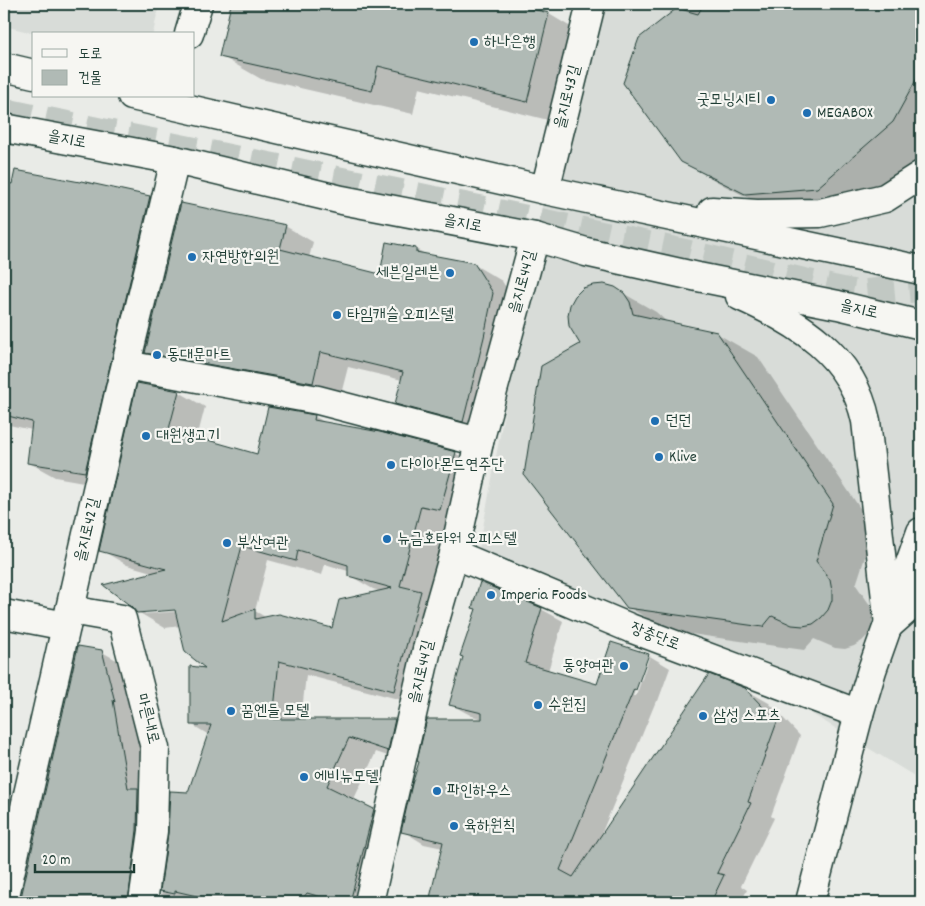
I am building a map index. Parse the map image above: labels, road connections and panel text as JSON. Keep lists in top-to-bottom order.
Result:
{
  "streets": {
    "main road": [
      "을지로43길",
      "을지로",
      "을지로44길",
      "을지로42길",
      "장충단로",
      "마른내로"
    ]
  },
  "crossings": [
    ["을지로", "을지로44길"],
    ["을지로", "을지로42길"],
    ["을지로44길", "장충단로"],
    ["을지로42길", "마른내로"]
  ],
  "places": [
    "하나은행",
    "굿모닝시티",
    "MEGABOX",
    "자연방한의원",
    "세븐일레븐",
    "타임캐슬 오피스텔",
    "동대문마트",
    "던던",
    "대원생고기",
    "Klive",
    "다이아몬드연주단",
    "뉴금호타워 오피스텔",
    "부산여관",
    "Imperia Foods",
    "동양여관",
    "수원집",
    "꿈엔들 모텔",
    "삼성 스포츠",
    "에비뉴모텔",
    "파인하우스",
    "육하원칙"
  ],
  "legend": ["도로", "건물"],
  "scale_bar": "20 m"
}
